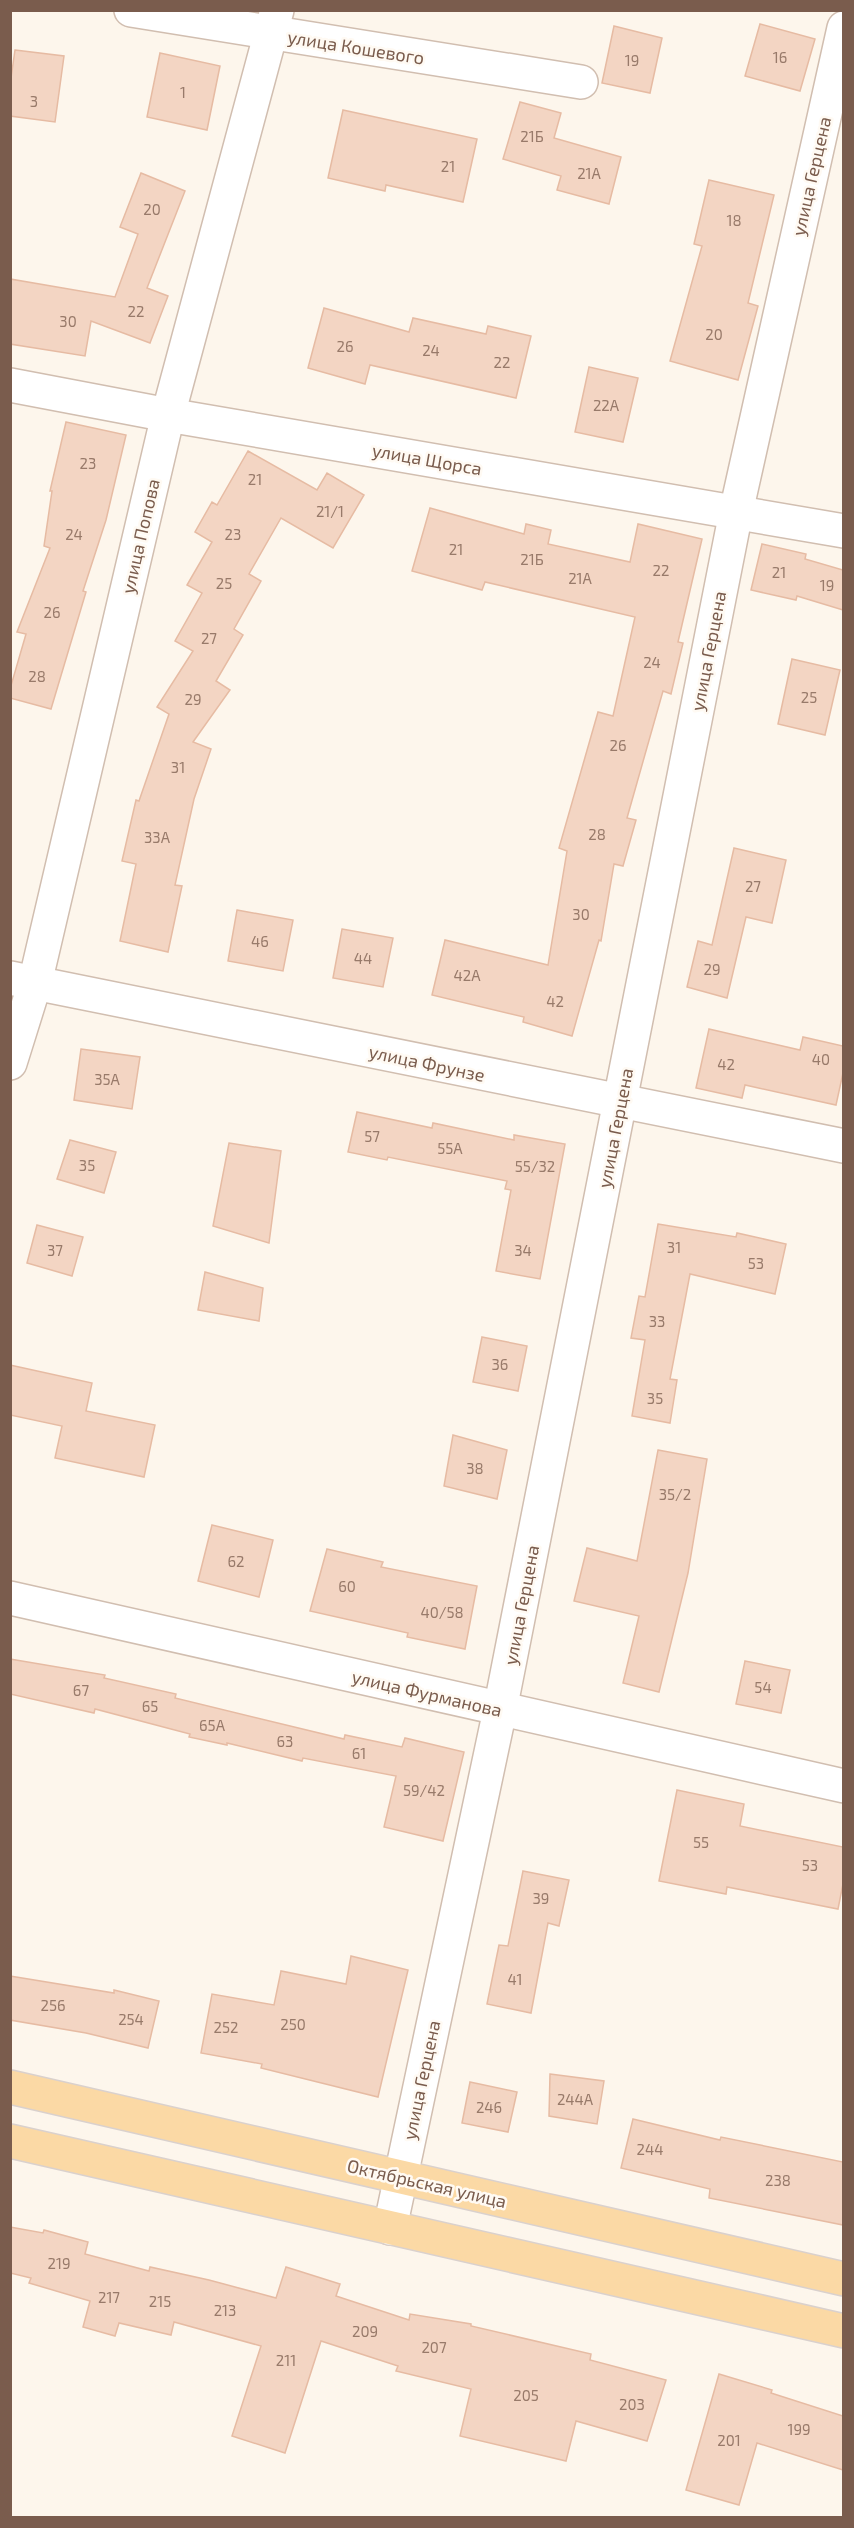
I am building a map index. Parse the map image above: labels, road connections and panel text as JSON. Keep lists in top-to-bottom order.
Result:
{
  "streets": {
    "main road": ["Октябрьская улица"],
    "street": [
      "улица Кошевого",
      "улица Герцена",
      "улица Щорса",
      "улица Попова",
      "улица Фрунзе",
      "улица Фурманова"
    ]
  },
  "crossings": [
    ["улица Кошевого", "улица Попова"],
    ["улица Герцена", "улица Щорса"],
    ["улица Герцена", "улица Фрунзе"],
    ["улица Герцена", "улица Фурманова"],
    ["улица Герцена", "Октябрьская улица"],
    ["улица Щорса", "улица Попова"],
    ["улица Попова", "улица Фрунзе"]
  ],
  "house_numbers": [
    "16",
    "19",
    "1",
    "3",
    "21Б",
    "21",
    "21А",
    "20",
    "18",
    "22",
    "30",
    "20",
    "26",
    "24",
    "22",
    "22А",
    "23",
    "21",
    "21/1",
    "24",
    "23",
    "21",
    "21Б",
    "22",
    "21",
    "21А",
    "25",
    "19",
    "26",
    "27",
    "24",
    "28",
    "25",
    "29",
    "26",
    "31",
    "28",
    "33А",
    "27",
    "30",
    "46",
    "44",
    "29",
    "42А",
    "42",
    "40",
    "42",
    "35А",
    "57",
    "55А",
    "35",
    "55/32",
    "31",
    "37",
    "34",
    "53",
    "33",
    "36",
    "35",
    "38",
    "35/2",
    "62",
    "60",
    "40/58",
    "54",
    "67",
    "65",
    "65А",
    "63",
    "61",
    "59/42",
    "55",
    "53",
    "39",
    "41",
    "256",
    "254",
    "250",
    "252",
    "244А",
    "246",
    "244",
    "238",
    "219",
    "217",
    "215",
    "213",
    "209",
    "207",
    "211",
    "205",
    "203",
    "199",
    "201"
  ]
}
